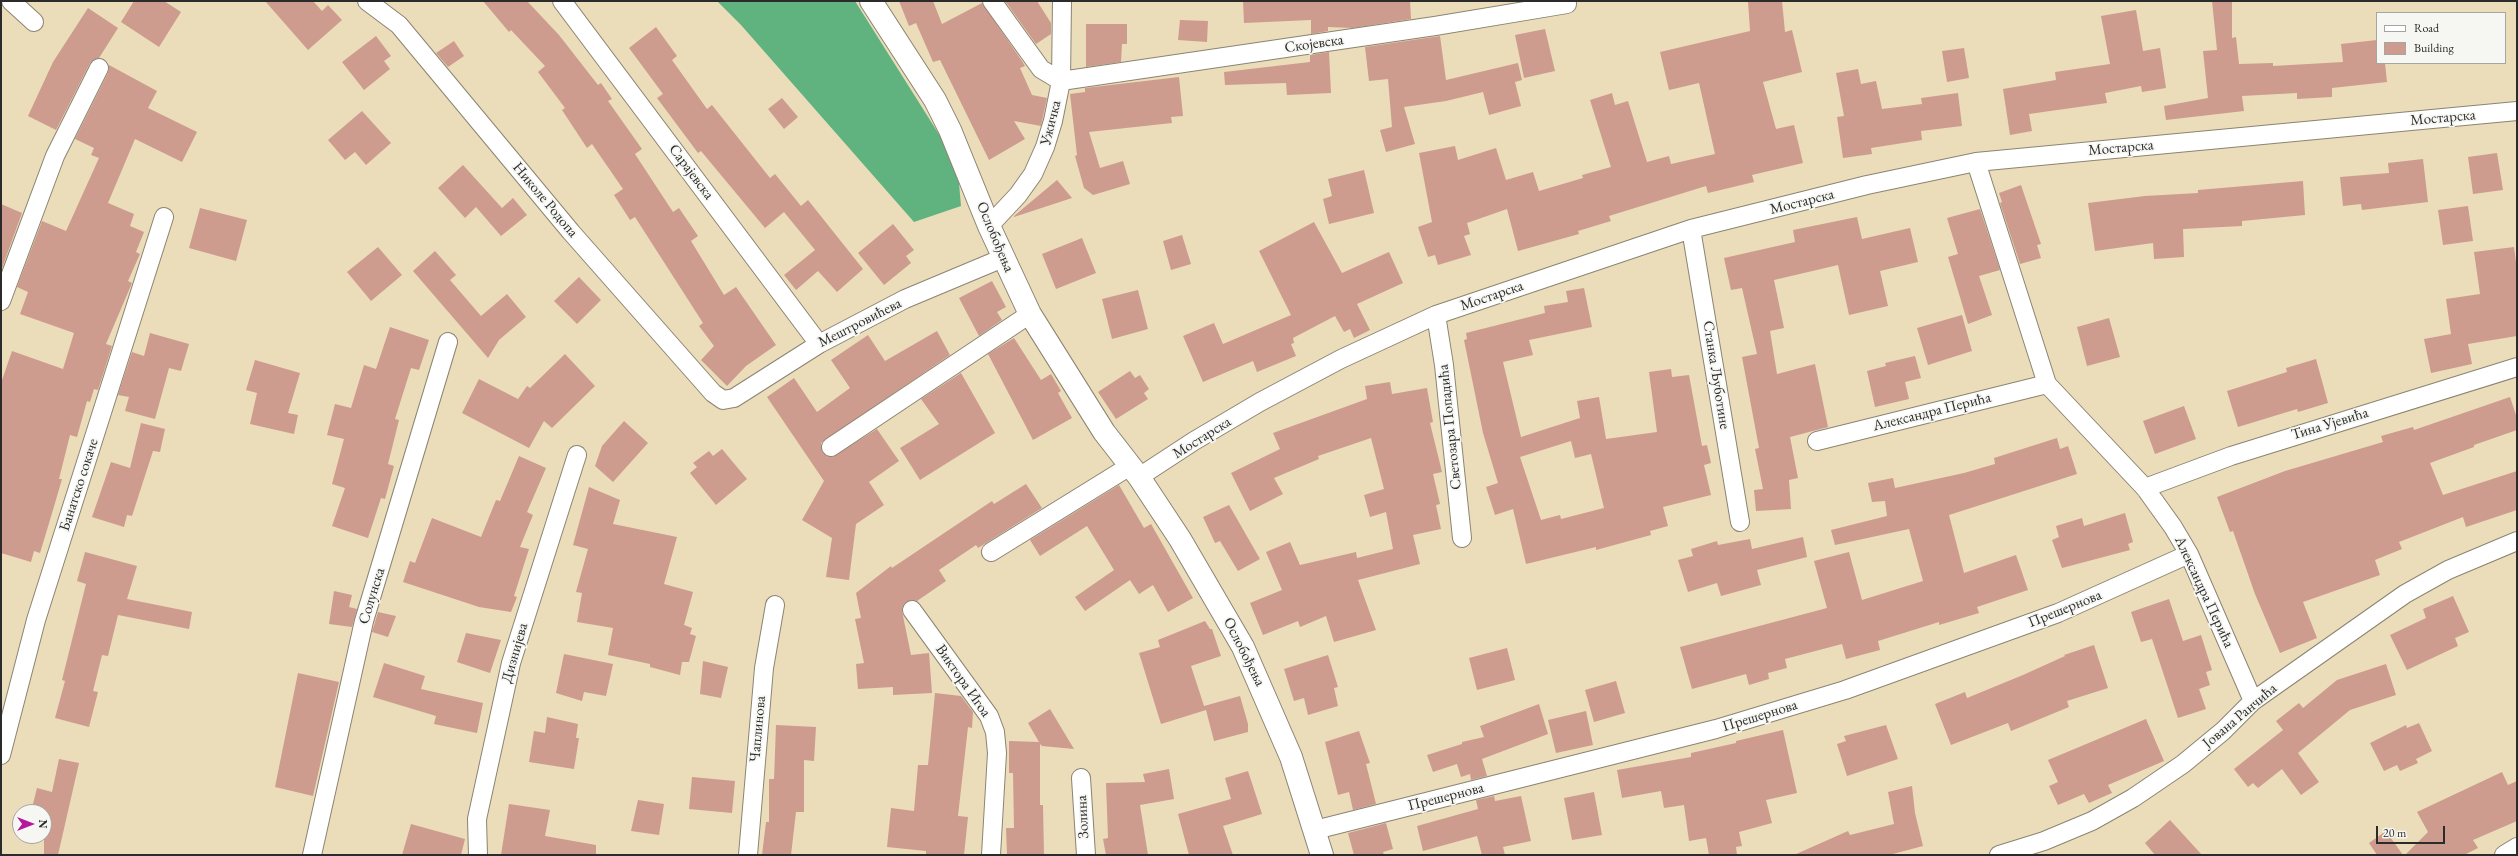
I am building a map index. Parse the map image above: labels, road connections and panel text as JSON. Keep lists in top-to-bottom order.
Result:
{
  "streets": {
    "street": [
      "Скојевска",
      "Мостарска",
      "Ужичка",
      "Сарајевска",
      "Николе Родопа",
      "Ослобођења",
      "Мештровићева",
      "Станка Љуботине",
      "Александра Перића",
      "Тина Ујевића",
      "Светозара Попадића",
      "Банатско сокаче",
      "Солунска",
      "Прешернова",
      "Дизнијева",
      "Виктора Игоа",
      "Јована Ранчића",
      "Чаплинова",
      "Золина"
    ]
  },
  "crossings": [
    ["Скојевска", "Ужичка"],
    ["Мостарска", "Ослобођења"],
    ["Мостарска", "Станка Љуботине"],
    ["Мостарска", "Александра Перића"],
    ["Мостарска", "Светозара Попадића"],
    ["Ужичка", "Ослобођења"],
    ["Сарајевска", "Мештровићева"],
    ["Николе Родопа", "Мештровићева"],
    ["Ослобођења", "Мештровићева"],
    ["Ослобођења", "Прешернова"],
    ["Александра Перића", "Тина Ујевића"],
    ["Александра Перића", "Прешернова"],
    ["Александра Перића", "Јована Ранчића"]
  ],
  "legend": ["Road", "Building"],
  "scale_bar": "20 m",
  "north": "right"
}
